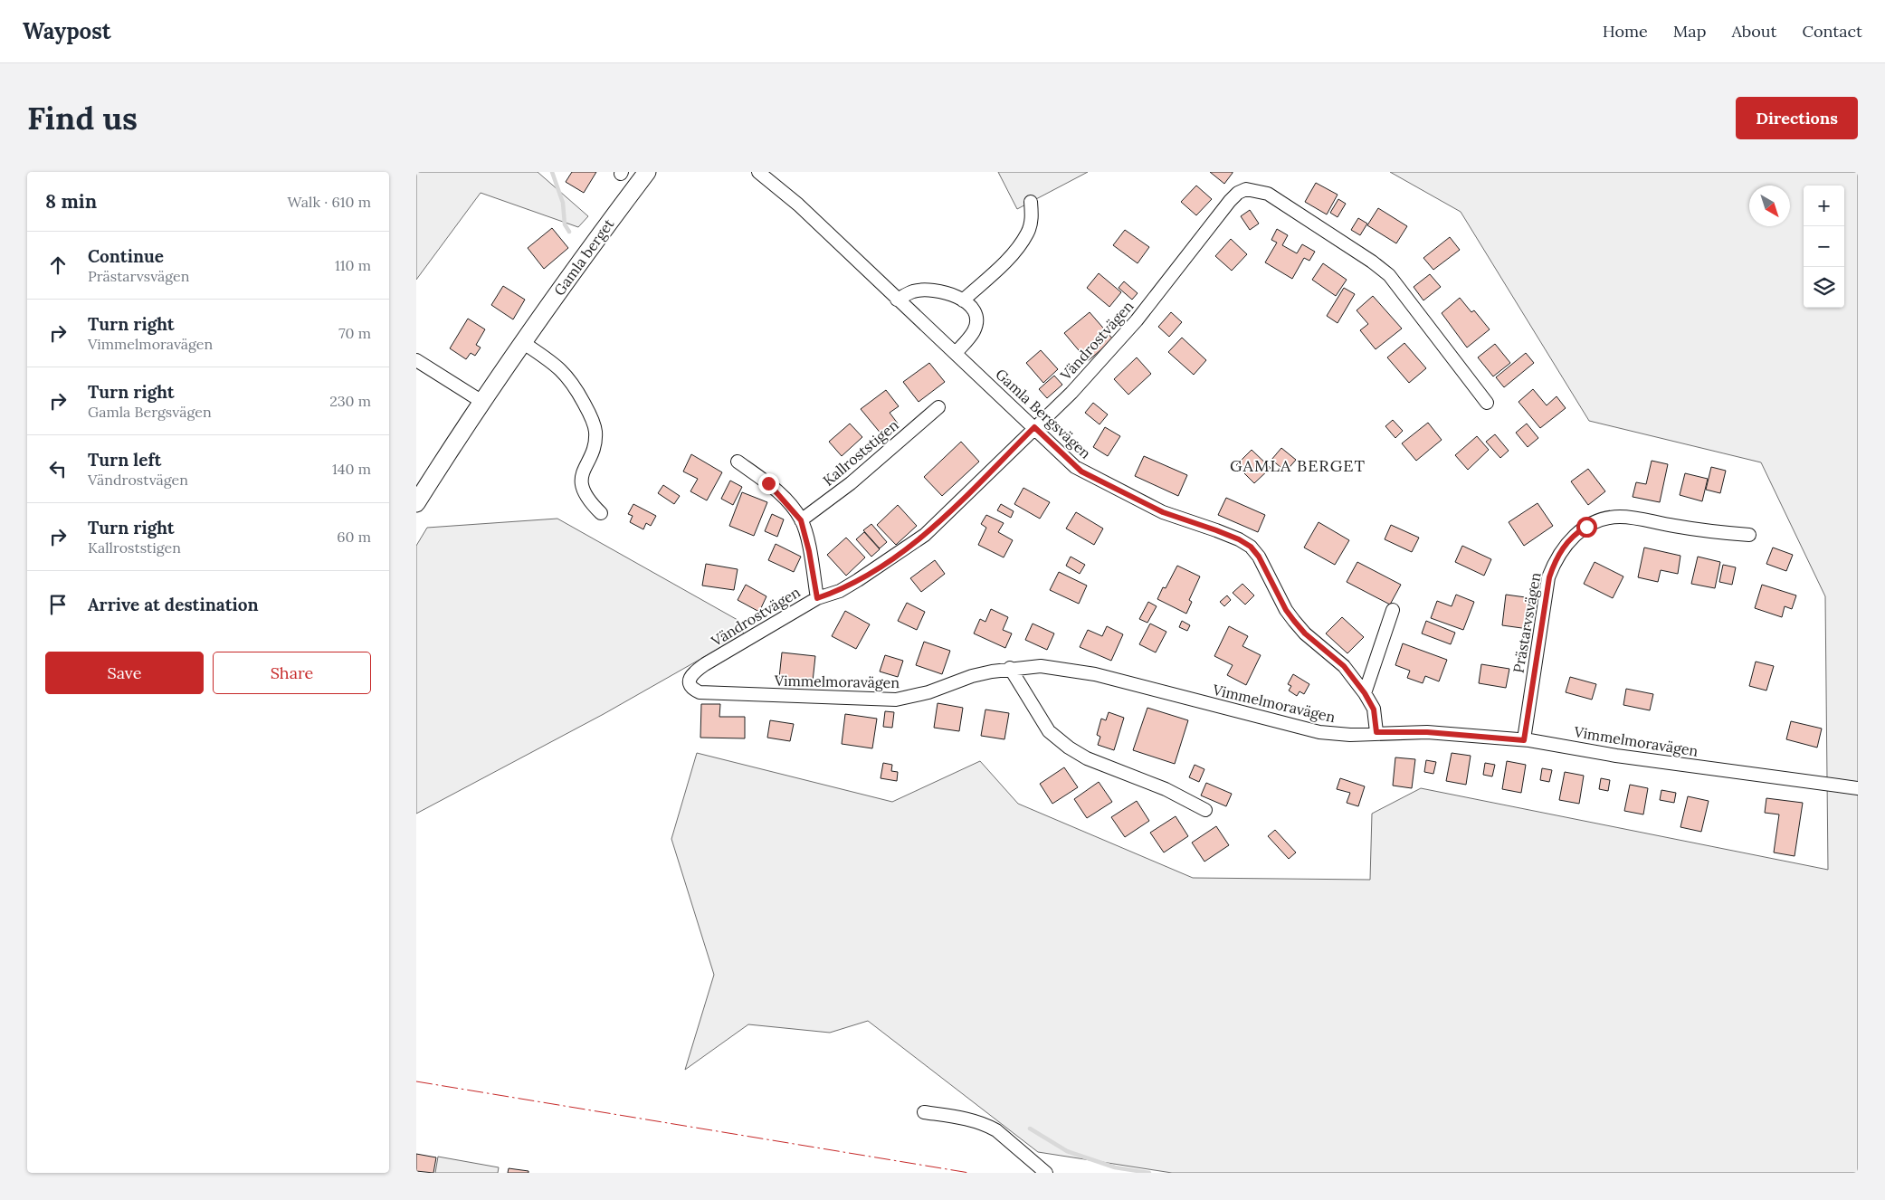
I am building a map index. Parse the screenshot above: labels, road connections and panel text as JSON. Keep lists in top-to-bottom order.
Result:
{
  "streets": {
    "main road": ["Gamla berget"],
    "street": [
      "Vändrostvägen",
      "Gamla Bergsvägen",
      "Kallroststigen",
      "Prästarvsvägen",
      "Vimmelmoravägen"
    ]
  },
  "crossings": [
    ["Vändrostvägen", "Gamla Bergsvägen"],
    ["Vändrostvägen", "Vimmelmoravägen"],
    ["Gamla Bergsvägen", "Vimmelmoravägen"],
    ["Prästarvsvägen", "Vimmelmoravägen"]
  ],
  "districts": ["GAMLA BERGET"],
  "north": "bottom right",
  "page": {
    "header": "Waypost",
    "nav": [
      "Home",
      "Map",
      "About",
      "Contact"
    ],
    "buttons": [
      "Directions",
      ["Save", "Share"]
    ],
    "title": "Find us",
    "heading": ["8 min", "Walk · 610 m"],
    "map_buttons": ["+", "−"],
    "list": [
      ["Continue", "Prästarvsvägen", "110 m"],
      ["Turn right", "Vimmelmoravägen", "70 m"],
      ["Turn right", "Gamla Bergsvägen", "230 m"],
      ["Turn left", "Vändrostvägen", "140 m"],
      ["Turn right", "Kallroststigen", "60 m"],
      "Arrive at destination"
    ]
  }
}
